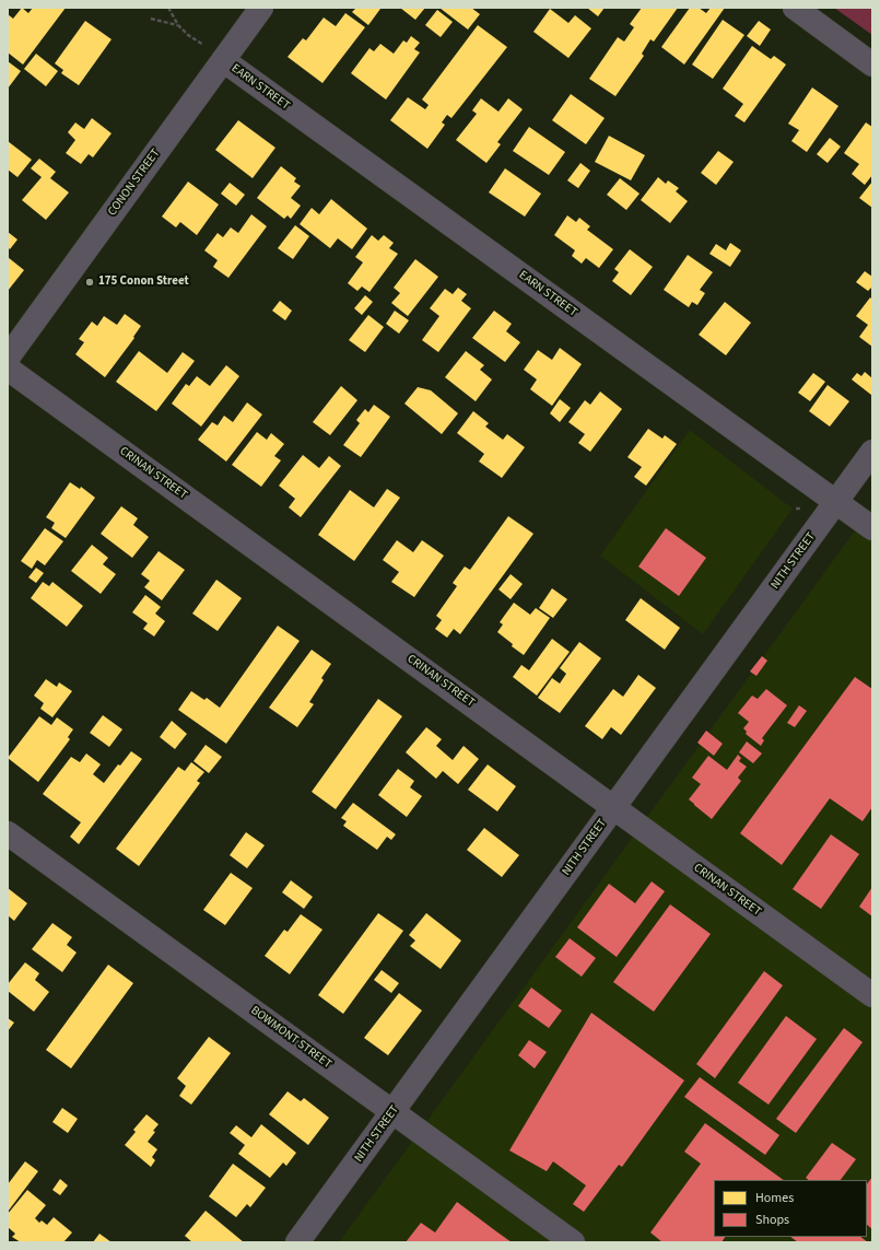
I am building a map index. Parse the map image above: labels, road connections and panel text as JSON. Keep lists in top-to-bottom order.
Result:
{
  "streets": {
    "street": [
      "EARN STREET",
      "CONON STREET",
      "CRINAN STREET",
      "NITH STREET",
      "BOWMONT STREET"
    ]
  },
  "crossings": [
    ["EARN STREET", "CONON STREET"],
    ["EARN STREET", "NITH STREET"],
    ["CRINAN STREET", "NITH STREET"],
    ["NITH STREET", "BOWMONT STREET"]
  ],
  "places": ["175 Conon Street"],
  "legend": ["Homes", "Shops"]
}
